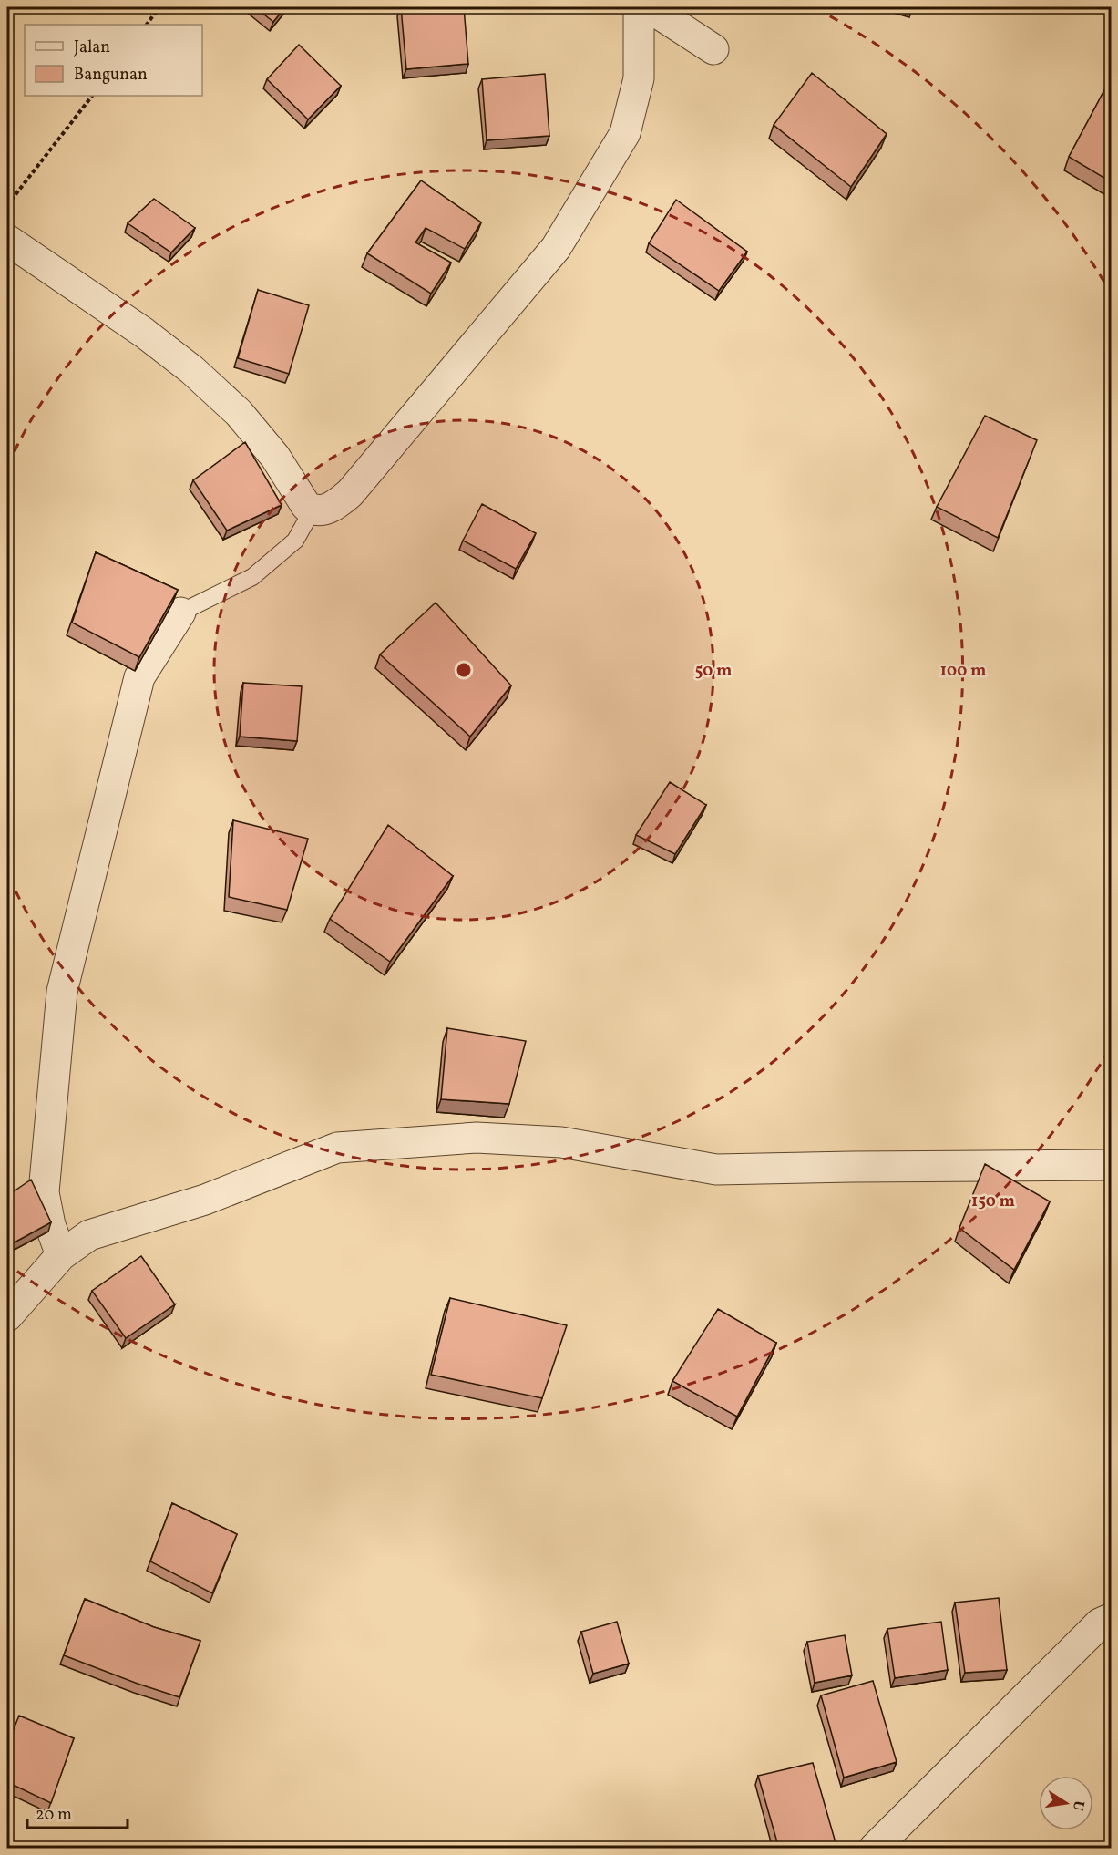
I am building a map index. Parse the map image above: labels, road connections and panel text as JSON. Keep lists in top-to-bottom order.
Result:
{
  "legend": ["Jalan", "Bangunan"],
  "scale_bar": "20 m",
  "north": "right",
  "rings": ["50 m", "100 m", "150 m"]
}
